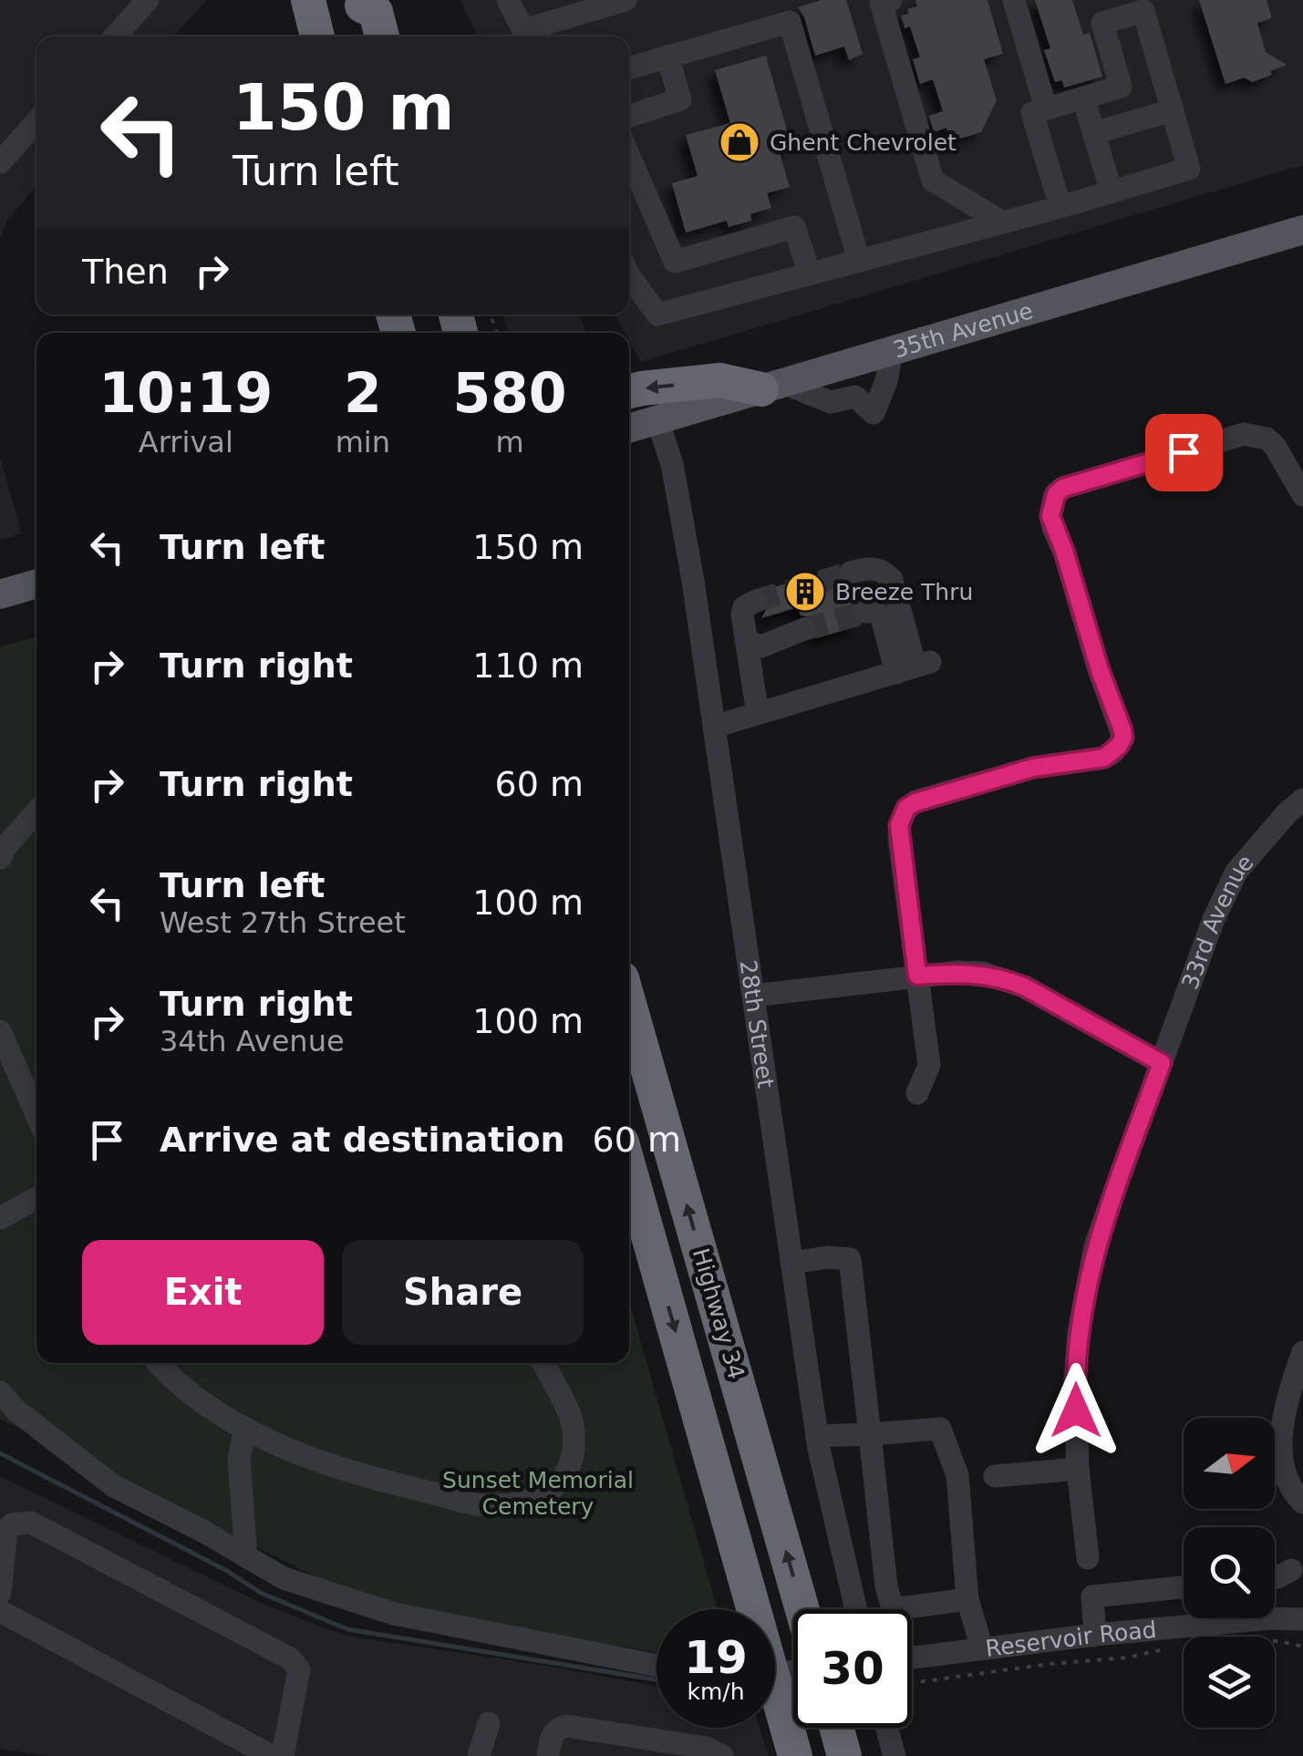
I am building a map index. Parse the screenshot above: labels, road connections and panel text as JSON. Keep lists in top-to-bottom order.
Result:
{
  "streets": {
    "highway": ["Highway 34"],
    "main road": ["35th Avenue"],
    "street": ["33rd Avenue", "28th Street", "Reservoir Road"]
  },
  "crossings": [
    ["35th Avenue", "28th Street"]
  ],
  "parks": ["Sunset Memorial Cemetery"],
  "places": {
    "shop": ["Ghent Chevrolet"],
    "building": ["Breeze Thru"]
  },
  "north": "right",
  "page": {
    "turn": ["150 m", "Turn left"],
    "then": "Then",
    "eta": [
      "10:19",
      "Arrival",
      "2",
      "min",
      "580",
      "m"
    ],
    "list": [
      {
        "name": "Turn left",
        "value": "150 m"
      },
      {
        "name": "Turn right",
        "value": "110 m"
      },
      {
        "name": "Turn right",
        "value": "60 m"
      },
      {
        "name": "Turn left",
        "note": "West 27th Street",
        "value": "100 m"
      },
      {
        "name": "Turn right",
        "note": "34th Avenue",
        "value": "100 m"
      },
      {
        "name": "Arrive at destination",
        "value": "60 m"
      }
    ],
    "buttons": ["Exit", "Share"],
    "speed": "19 km/h",
    "limit": "30"
  }
}
